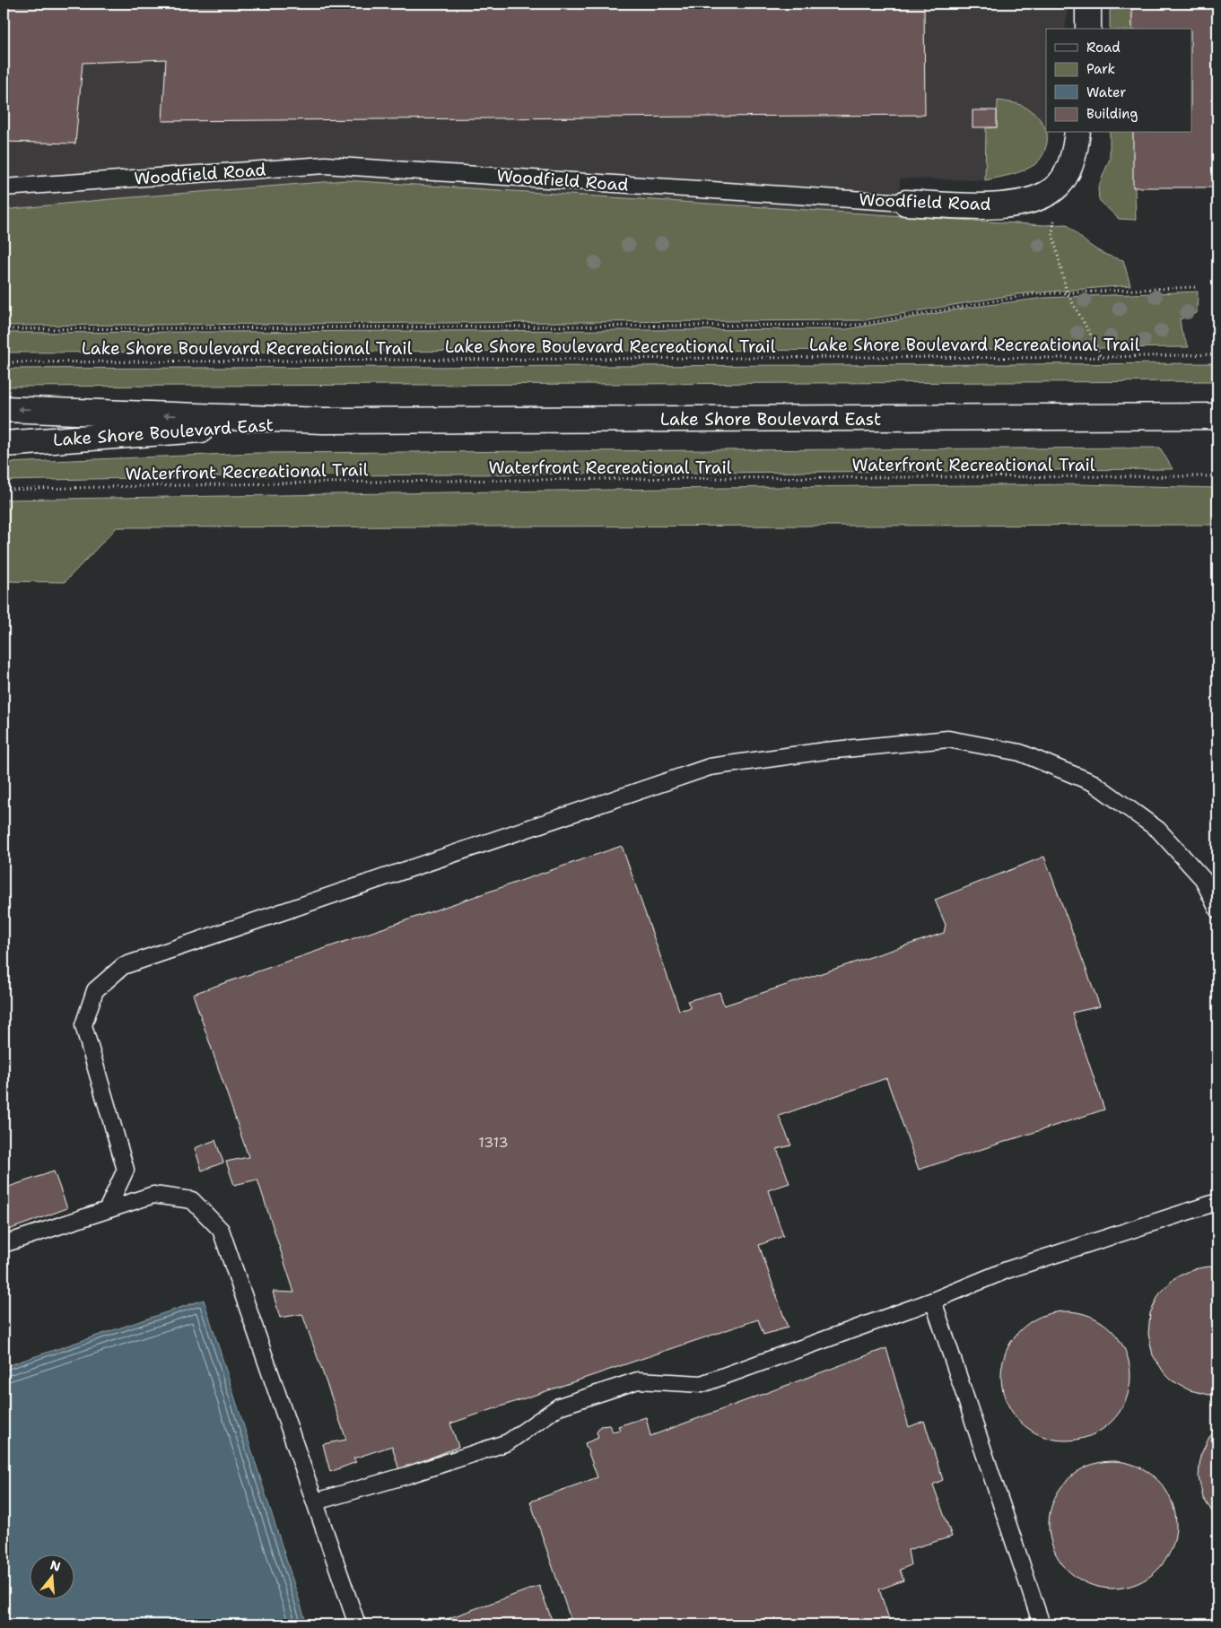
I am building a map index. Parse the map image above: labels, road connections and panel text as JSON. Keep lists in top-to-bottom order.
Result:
{
  "streets": {
    "main road": ["Woodfield Road", "Lake Shore Boulevard East"],
    "path": ["Lake Shore Boulevard Recreational Trail", "Waterfront Recreational Trail"]
  },
  "house_numbers": ["1313"],
  "legend": [
    "Road",
    "Park",
    "Water",
    "Building"
  ],
  "north": "top"
}
